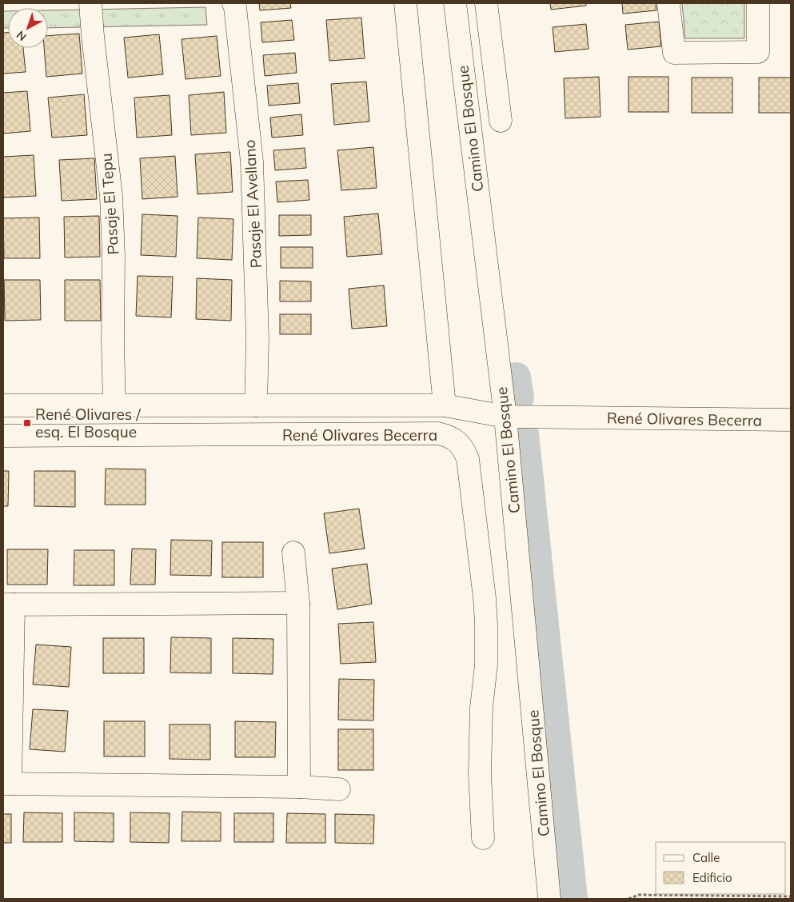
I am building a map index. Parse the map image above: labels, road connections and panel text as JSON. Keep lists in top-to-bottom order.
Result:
{
  "streets": {
    "street": [
      "Camino El Bosque",
      "Pasaje El Tepu",
      "Pasaje El Avellano",
      "René Olivares Becerra"
    ]
  },
  "crossings": [
    ["Camino El Bosque", "René Olivares Becerra"],
    ["Pasaje El Tepu", "René Olivares Becerra"],
    ["Pasaje El Avellano", "René Olivares Becerra"]
  ],
  "places": {
    "transit": ["René Olivares / esq. El Bosque"]
  },
  "legend": ["Calle", "Edificio"],
  "north": "bottom left"
}
